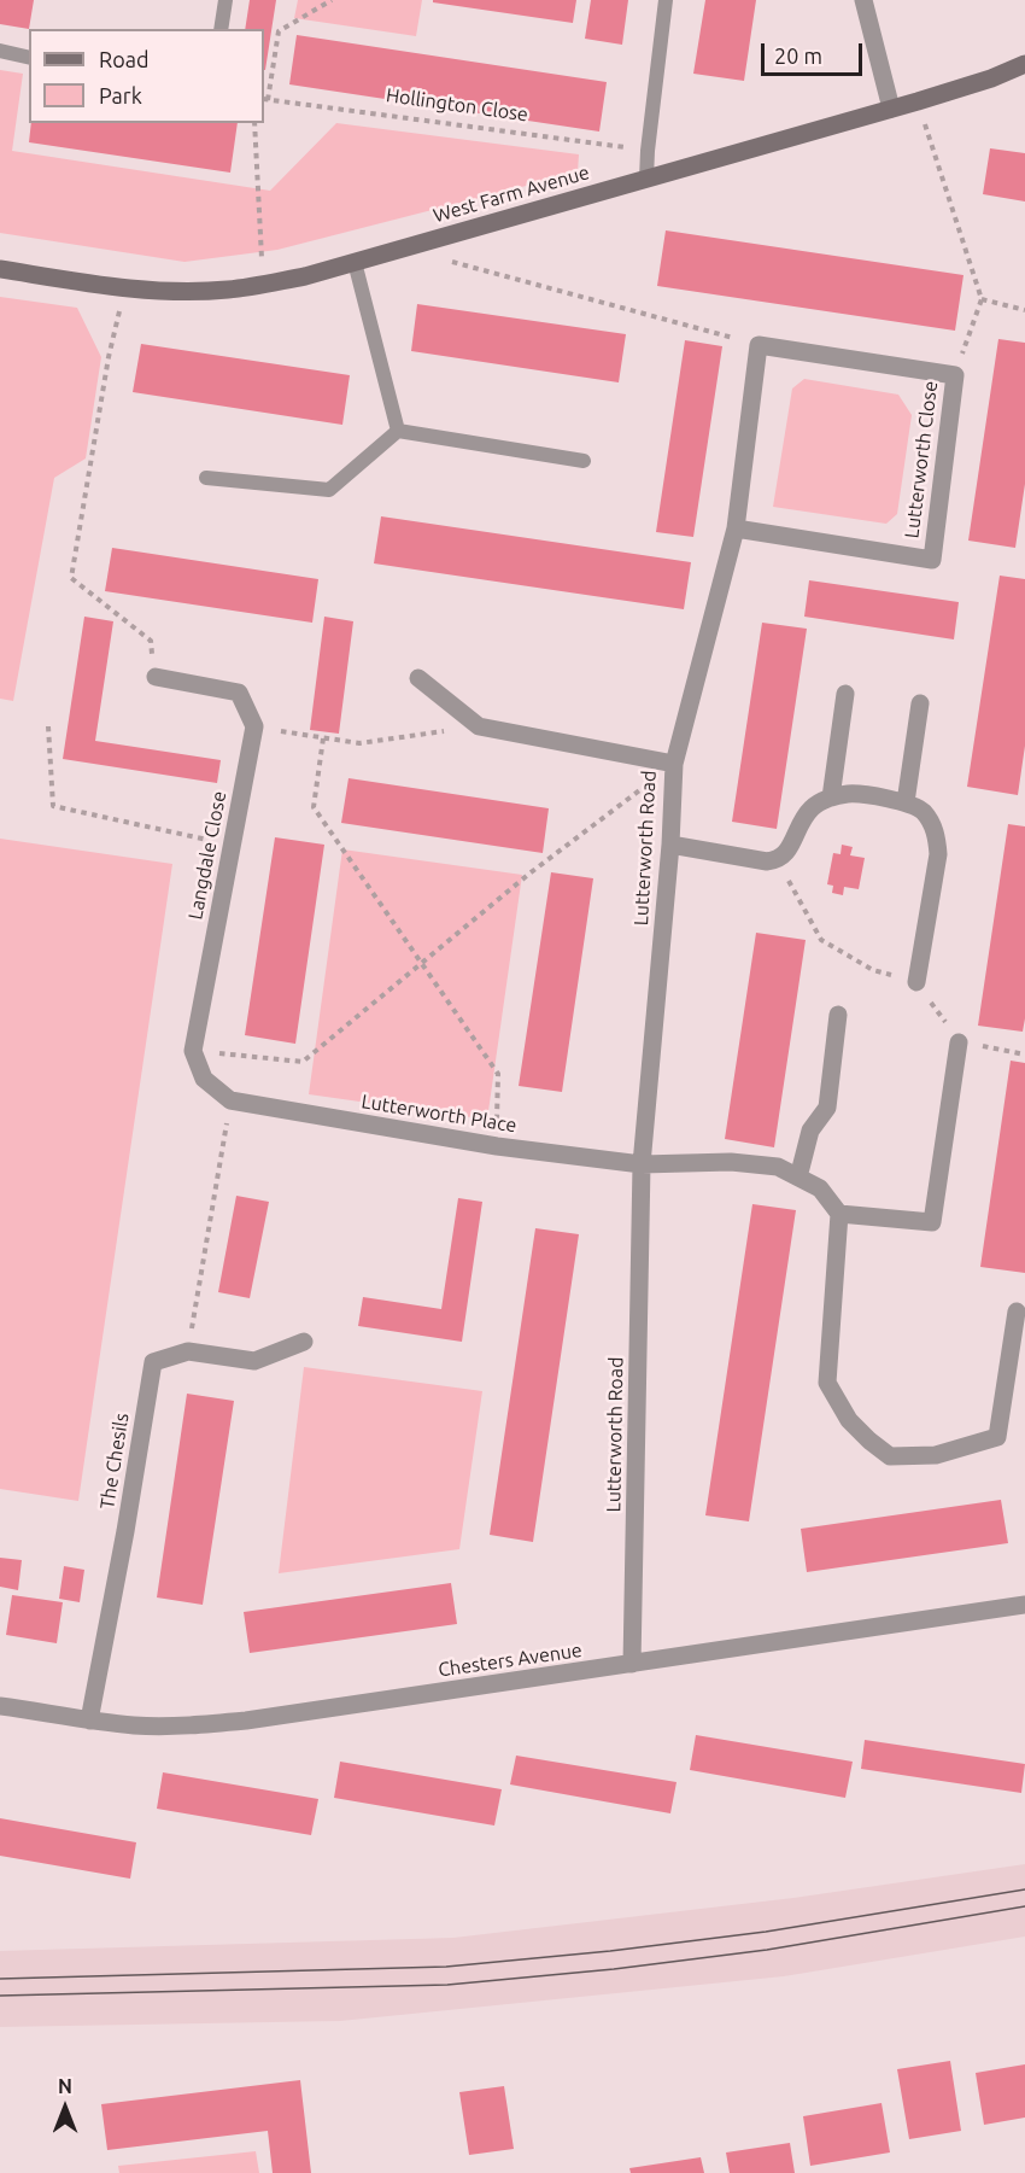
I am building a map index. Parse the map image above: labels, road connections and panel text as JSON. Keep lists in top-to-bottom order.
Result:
{
  "streets": {
    "street": [
      "West Farm Avenue",
      "Lutterworth Close",
      "Lutterworth Road",
      "Langdale Close",
      "Lutterworth Place",
      "The Chesils",
      "Chesters Avenue"
    ],
    "path": ["Hollington Close"]
  },
  "crossings": [
    ["Lutterworth Road", "Lutterworth Place"],
    ["Lutterworth Road", "Chesters Avenue"],
    ["The Chesils", "Chesters Avenue"]
  ],
  "legend": ["Road", "Park"],
  "scale_bar": "20 m",
  "north": "top"
}
